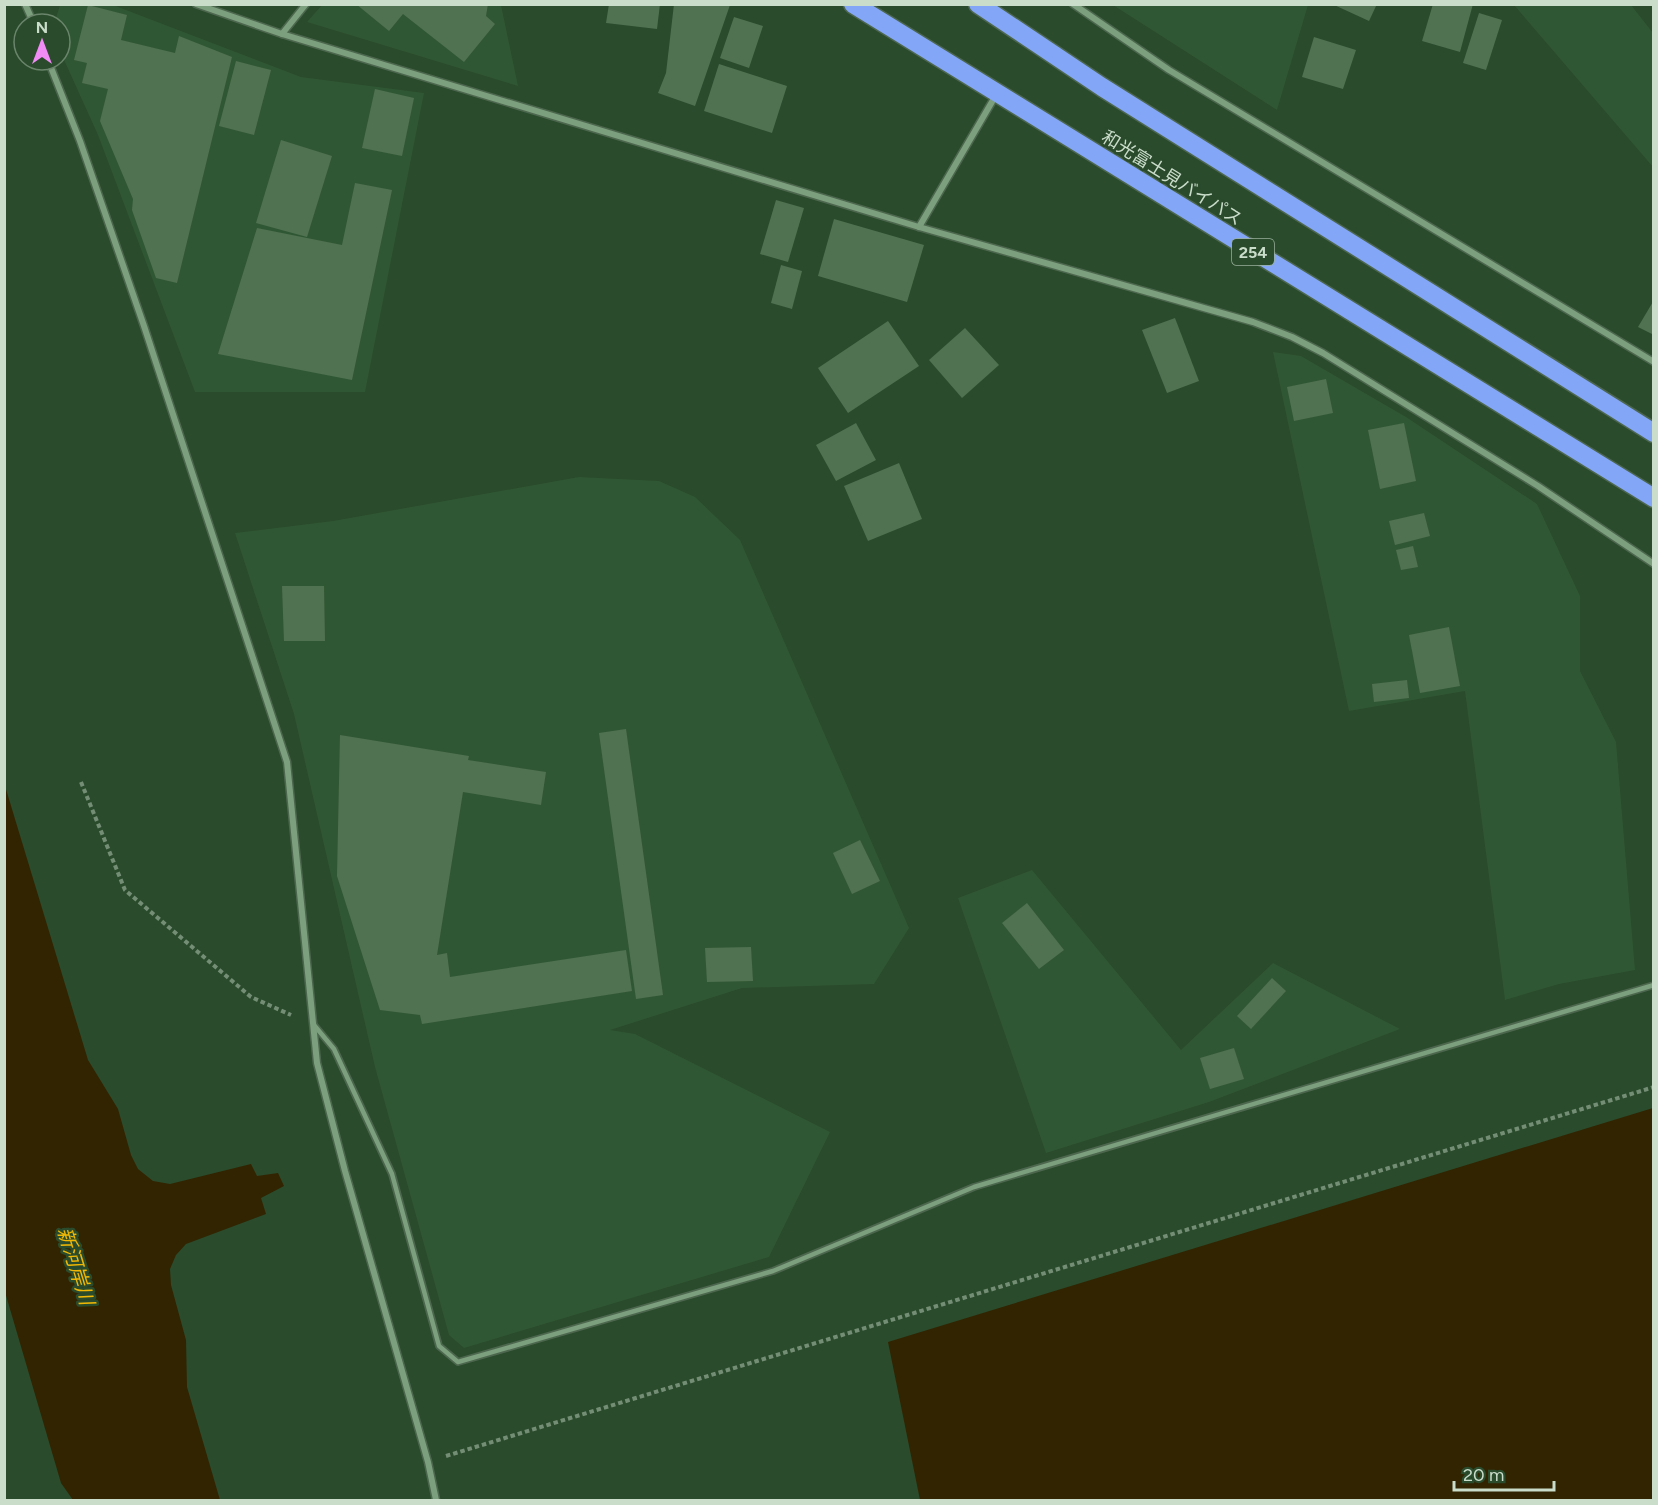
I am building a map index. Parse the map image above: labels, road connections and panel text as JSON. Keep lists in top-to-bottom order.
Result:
{
  "streets": {
    "highway": ["和光富士見バイパス", "254"]
  },
  "water": ["新河岸川"],
  "scale_bar": "20 m",
  "north": "top"
}
